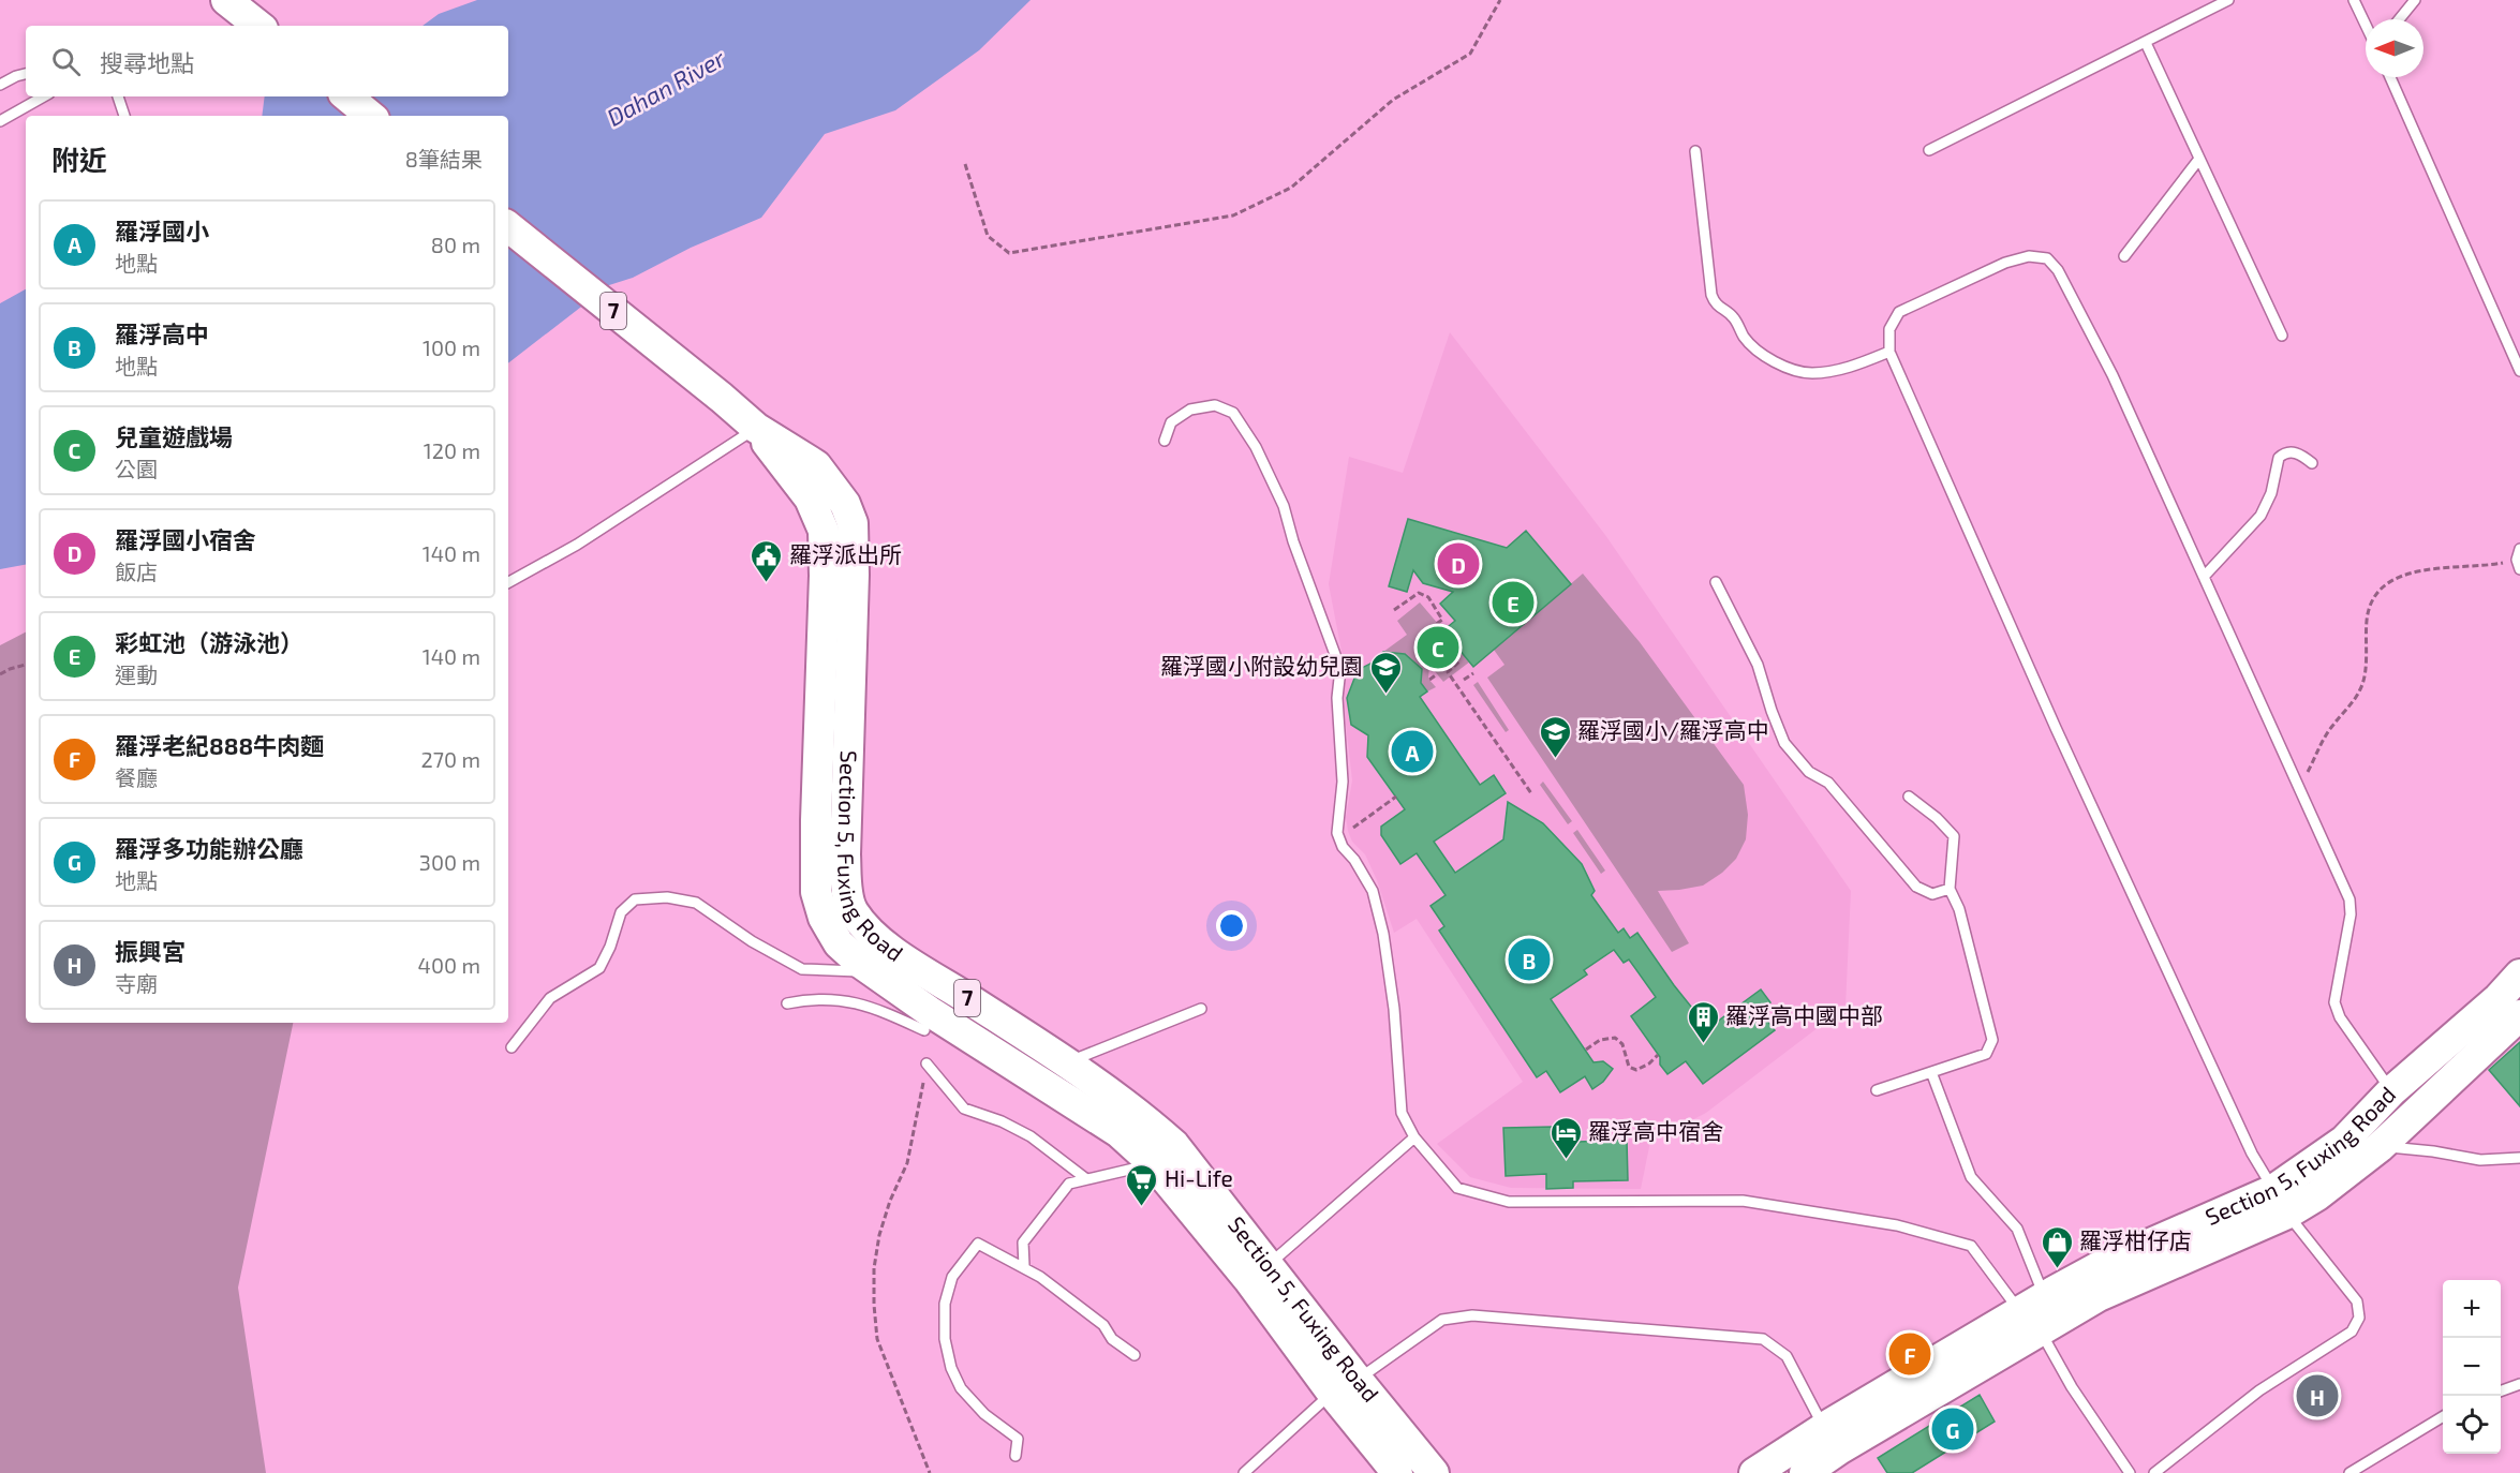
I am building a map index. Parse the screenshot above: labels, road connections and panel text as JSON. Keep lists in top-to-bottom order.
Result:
{
  "streets": {
    "main road": ["7", "Section 5, Fuxing Road"]
  },
  "water": ["Dahan River"],
  "places": {
    "public building": ["羅浮派出所"],
    "school or university": ["羅浮國小附設幼兒園", "羅浮國小/羅浮高中"],
    "building": ["羅浮高中國中部"],
    "hotel": ["羅浮高中宿舍"],
    "supermarket": ["Hi-Life"],
    "shop": ["羅浮柑仔店"]
  },
  "north": "left",
  "page": {
    "search": "搜尋地點",
    "heading": ["附近", "8筆結果"],
    "list": [
      {
        "mark": "A",
        "name": "羅浮國小",
        "note": "地點",
        "value": "80 m"
      },
      {
        "mark": "B",
        "name": "羅浮高中",
        "note": "地點",
        "value": "100 m"
      },
      {
        "mark": "C",
        "name": "兒童遊戲場",
        "note": "公園",
        "value": "120 m"
      },
      {
        "mark": "D",
        "name": "羅浮國小宿舍",
        "note": "飯店",
        "value": "140 m"
      },
      {
        "mark": "E",
        "name": "彩虹池（游泳池）",
        "note": "運動",
        "value": "140 m"
      },
      {
        "mark": "F",
        "name": "羅浮老紀888牛肉麵",
        "note": "餐廳",
        "value": "270 m"
      },
      {
        "mark": "G",
        "name": "羅浮多功能辦公廳",
        "note": "地點",
        "value": "300 m"
      },
      {
        "mark": "H",
        "name": "振興宮",
        "note": "寺廟",
        "value": "400 m"
      }
    ],
    "pins": [
      "D",
      "E",
      "C",
      "A",
      "B",
      "F",
      "H",
      "G"
    ],
    "map_buttons": ["+", "−"]
  }
}
